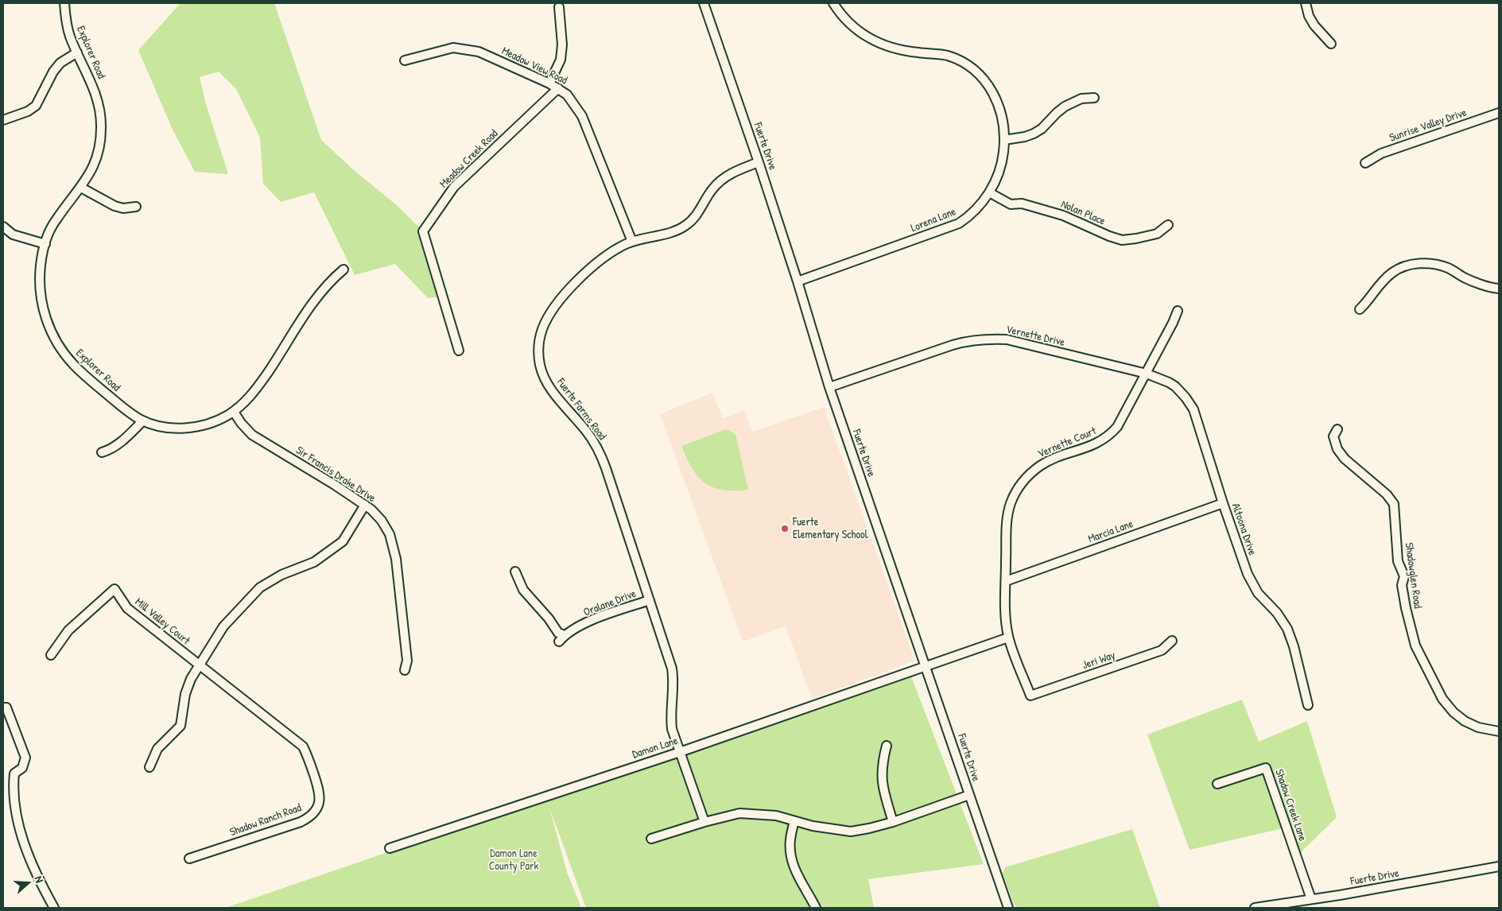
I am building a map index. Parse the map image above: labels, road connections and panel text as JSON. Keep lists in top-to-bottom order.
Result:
{
  "streets": {
    "street": [
      "Explorer Road",
      "Meadow View Road",
      "Sunrise Valley Drive",
      "Fuerte Drive",
      "Meadow Creek Road",
      "Nolan Place",
      "Lorena Lane",
      "Vernette Drive",
      "Fuerte Farms Road",
      "Vernette Court",
      "Sir Francis Drake Drive",
      "Altoona Drive",
      "Marcia Lane",
      "Shadowglen Road",
      "Oralane Drive",
      "Mill Valley Court",
      "Jeri Way",
      "Damon Lane",
      "Shadow Creek Lane",
      "Shadow Ranch Road"
    ]
  },
  "crossings": [
    ["Explorer Road", "Sir Francis Drake Drive"],
    ["Meadow View Road", "Meadow Creek Road"],
    ["Meadow View Road", "Fuerte Farms Road"],
    ["Fuerte Drive", "Lorena Lane"],
    ["Fuerte Drive", "Vernette Drive"],
    ["Fuerte Drive", "Fuerte Farms Road"],
    ["Fuerte Drive", "Damon Lane"],
    ["Fuerte Drive", "Shadow Creek Lane"],
    ["Nolan Place", "Lorena Lane"],
    ["Vernette Drive", "Vernette Court"],
    ["Vernette Drive", "Altoona Drive"],
    ["Fuerte Farms Road", "Oralane Drive"],
    ["Fuerte Farms Road", "Damon Lane"],
    ["Vernette Court", "Altoona Drive"],
    ["Vernette Court", "Marcia Lane"],
    ["Vernette Court", "Jeri Way"],
    ["Altoona Drive", "Marcia Lane"],
    ["Mill Valley Court", "Shadow Ranch Road"]
  ],
  "parks": ["Damon Lane County Park"],
  "places": ["Fuerte Elementary School"],
  "north": "right"
}
